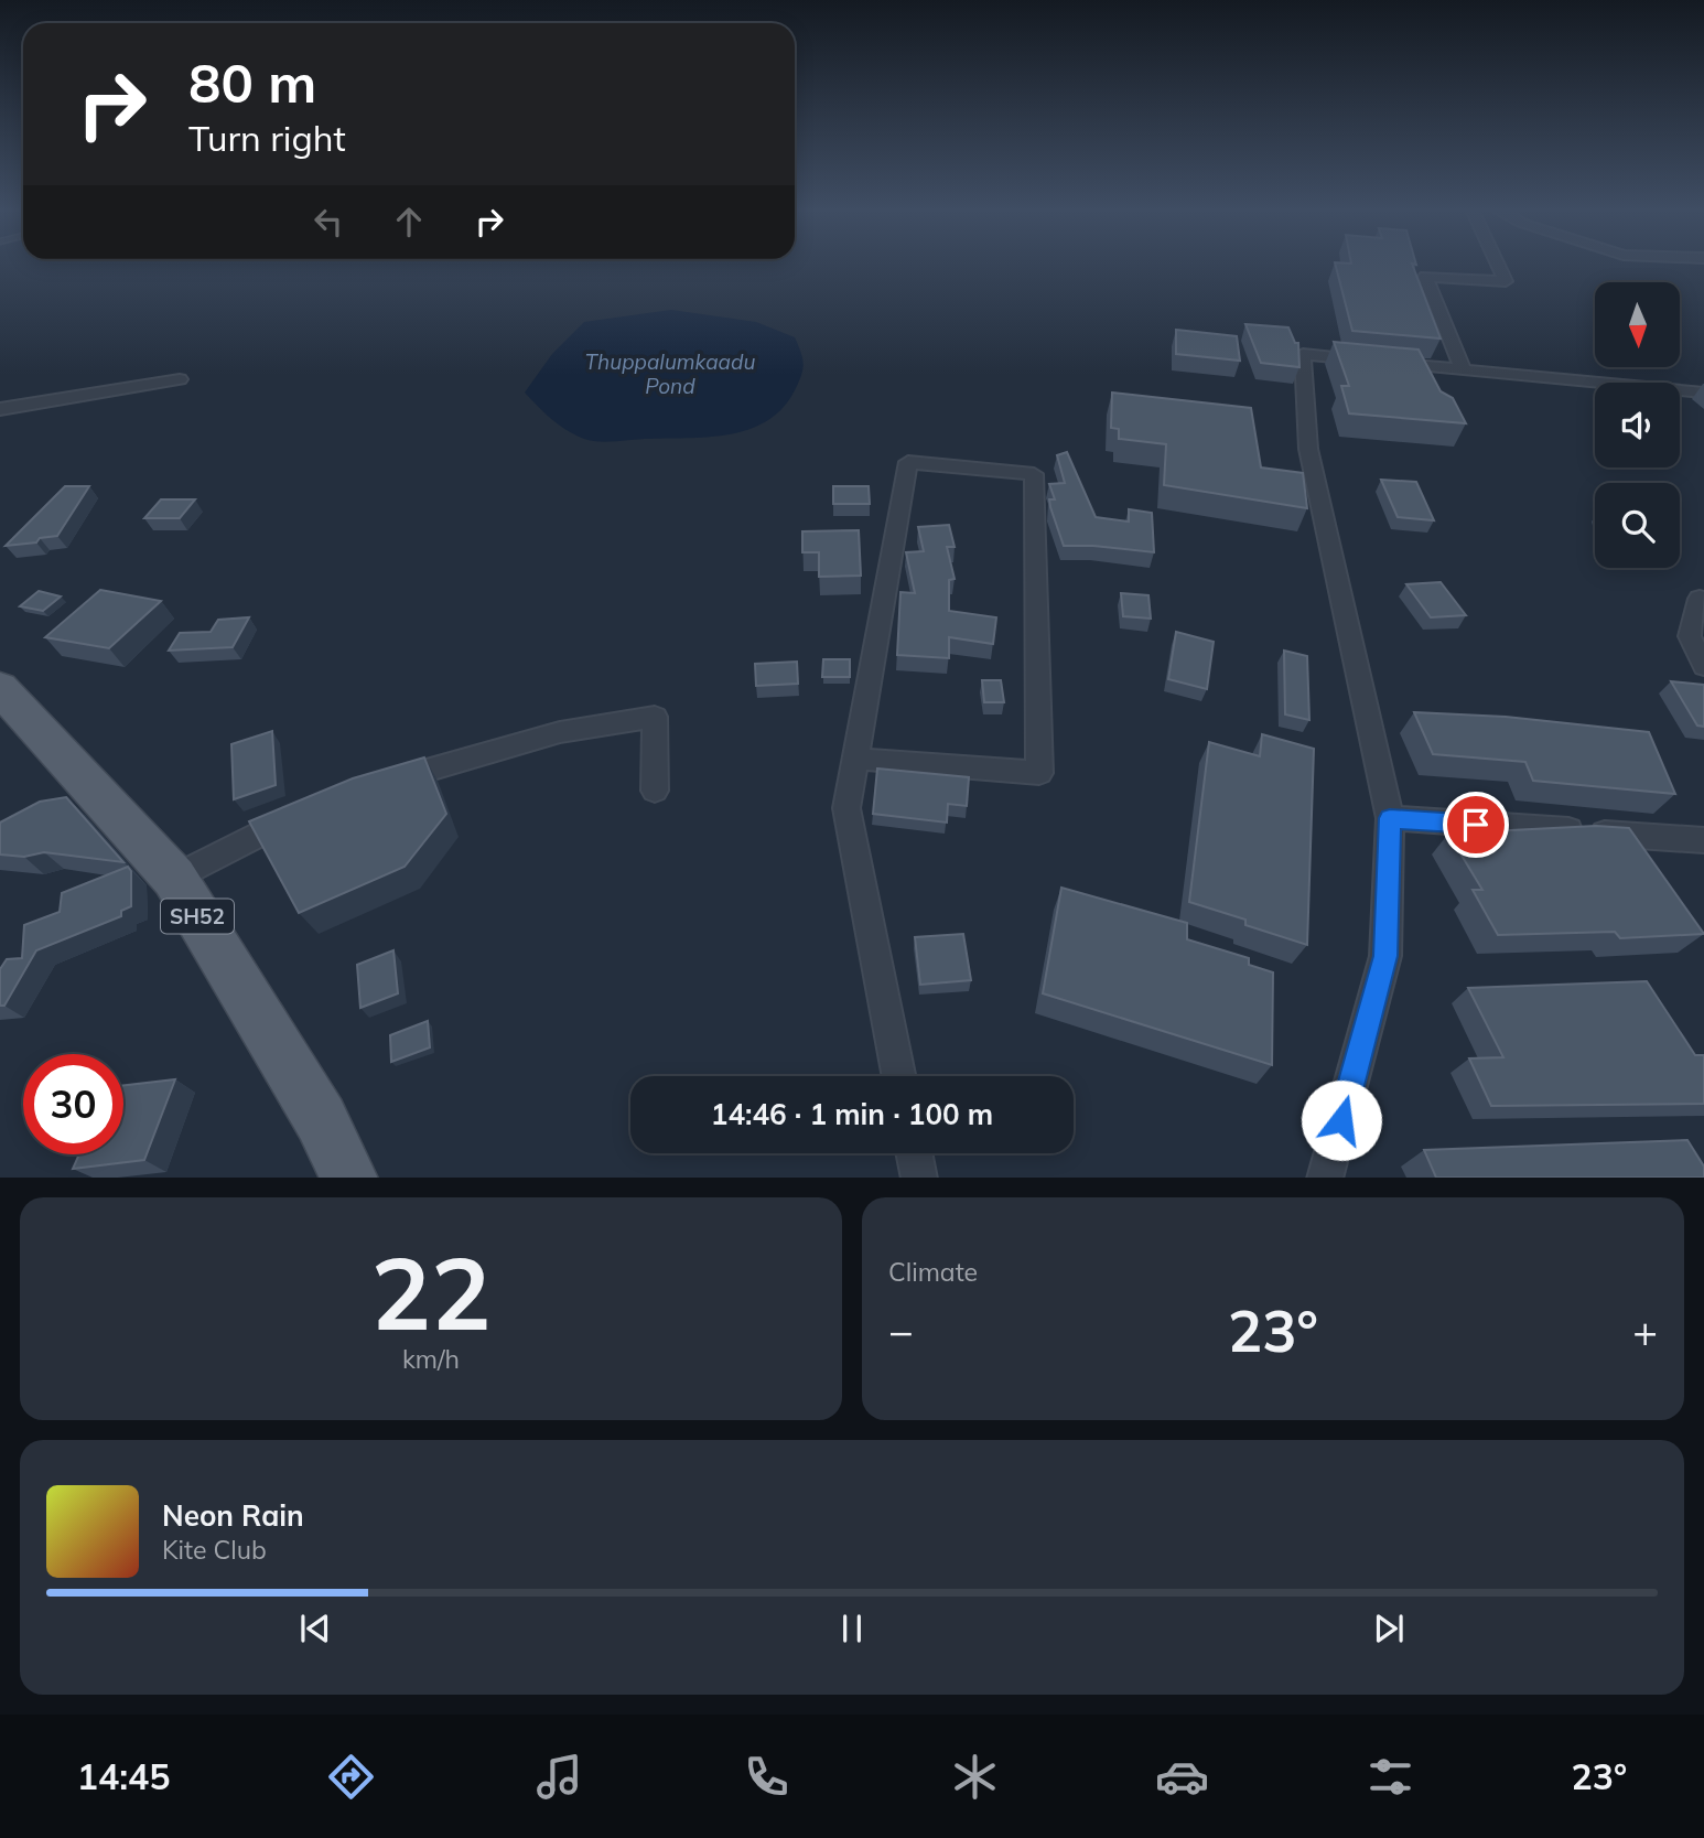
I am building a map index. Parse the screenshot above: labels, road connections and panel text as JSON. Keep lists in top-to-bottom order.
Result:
{
  "streets": {
    "main road": ["SH52"]
  },
  "water": ["Thuppalumkaadu Pond"],
  "north": "bottom",
  "page": {
    "turn": ["80 m", "Turn right"],
    "limit": "30",
    "trip": "14:46 · 1 min · 100 m",
    "tile": [
      ["22", "km/h"],
      "Climate"
    ],
    "heat": ["−", "23°", "+"],
    "song": ["Neon Rain", "Kite Club"],
    "tabs": ["14:45", "23°"]
  }
}
